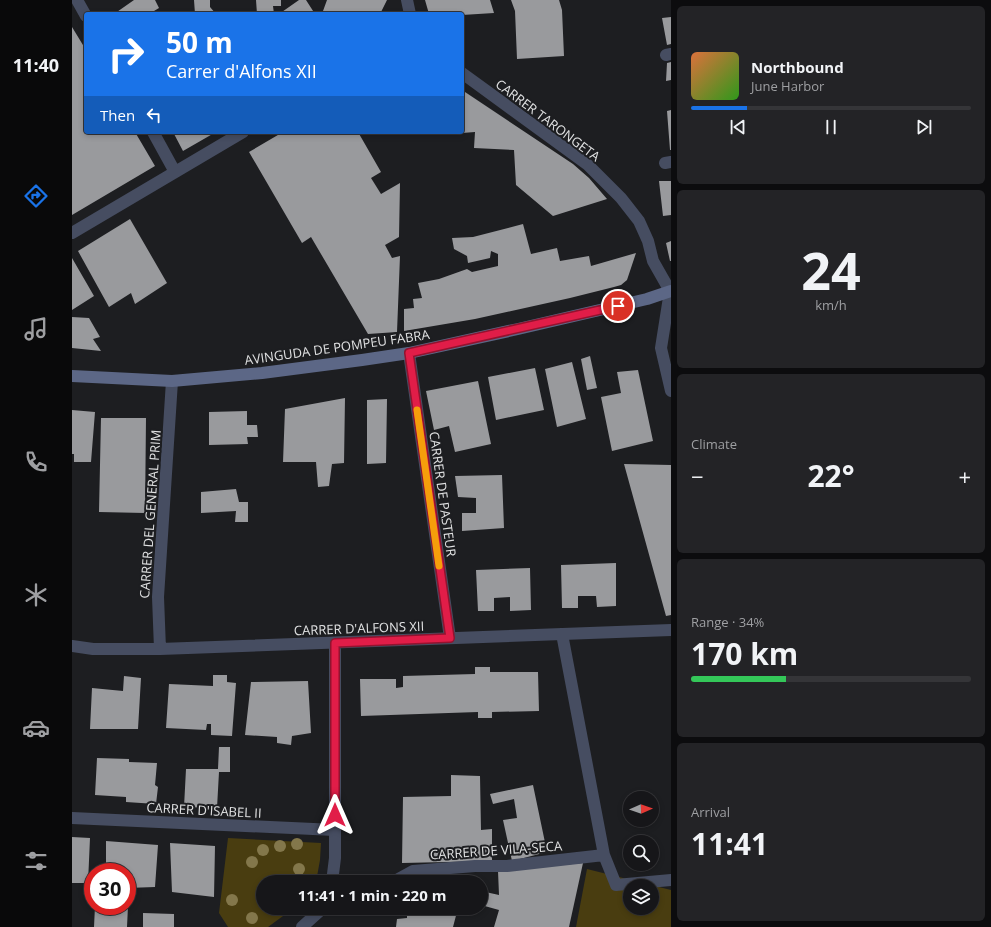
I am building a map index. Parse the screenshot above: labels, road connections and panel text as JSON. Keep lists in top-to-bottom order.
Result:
{
  "streets": {
    "street": [
      "CARRER TARONGETA",
      "AVINGUDA DE POMPEU FABRA",
      "CARRER DE PASTEUR",
      "CARRER DEL GENERAL PRIM",
      "CARRER D'ALFONS XII",
      "CARRER D'ISABEL II",
      "CARRER DE VILA-SECA"
    ]
  },
  "crossings": [
    ["CARRER TARONGETA", "AVINGUDA DE POMPEU FABRA"],
    ["AVINGUDA DE POMPEU FABRA", "CARRER DE PASTEUR"],
    ["AVINGUDA DE POMPEU FABRA", "CARRER DEL GENERAL PRIM"],
    ["CARRER DE PASTEUR", "CARRER D'ALFONS XII"],
    ["CARRER DEL GENERAL PRIM", "CARRER D'ALFONS XII"]
  ],
  "north": "right",
  "page": {
    "tabs": "11:40",
    "turn": ["50 m", "Carrer d'Alfons XII"],
    "song": ["Northbound", "June Harbor"],
    "then": "Then",
    "tile": [
      ["24", "km/h"],
      "Climate",
      ["Range · 34%", "170 km"],
      ["Arrival", "11:41"]
    ],
    "heat": ["−", "22°", "+"],
    "limit": "30",
    "trip": "11:41 · 1 min · 220 m"
  }
}
